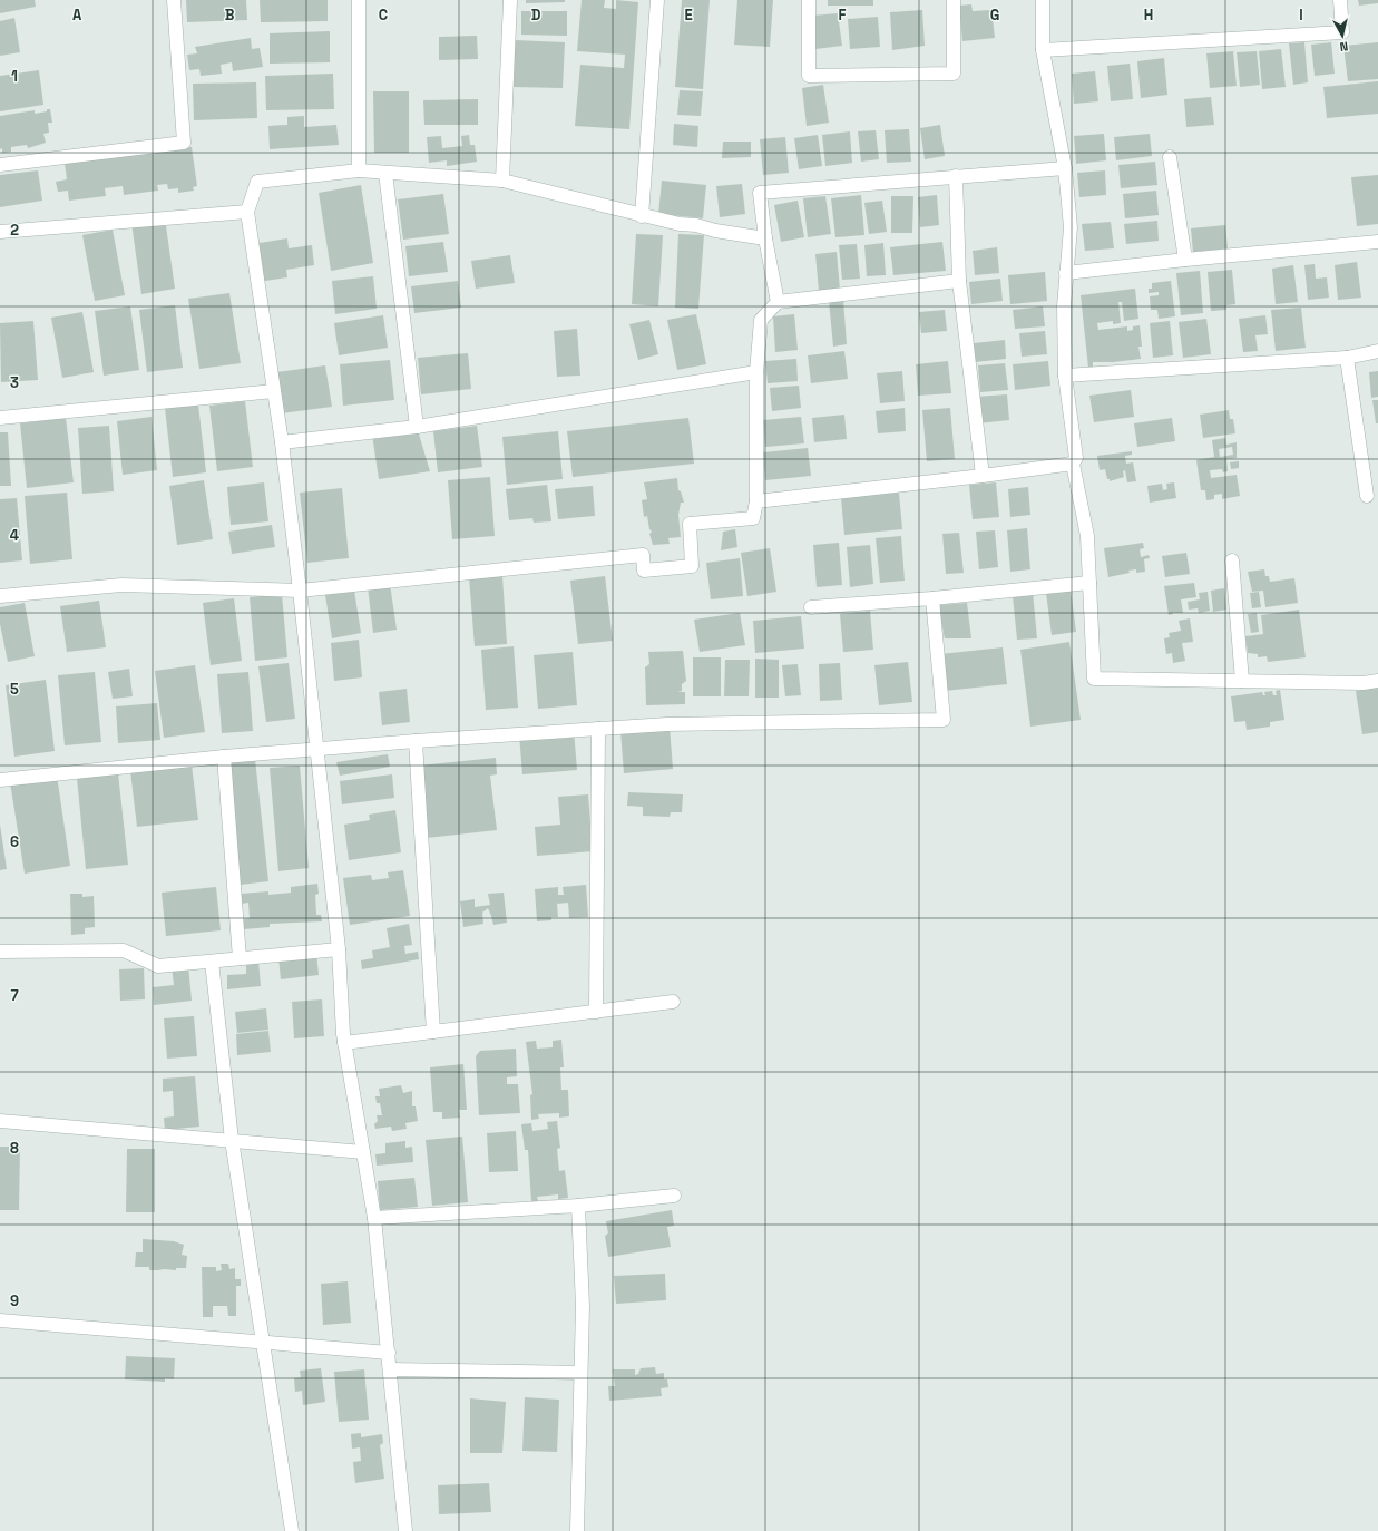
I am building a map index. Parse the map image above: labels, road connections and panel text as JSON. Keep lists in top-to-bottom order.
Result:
{
  "north": "bottom",
  "grid": {
    "columns": [
      "A",
      "B",
      "C",
      "D",
      "E",
      "F",
      "G",
      "H",
      "I"
    ],
    "rows": [
      "1",
      "2",
      "3",
      "4",
      "5",
      "6",
      "7",
      "8",
      "9"
    ]
  }
}
